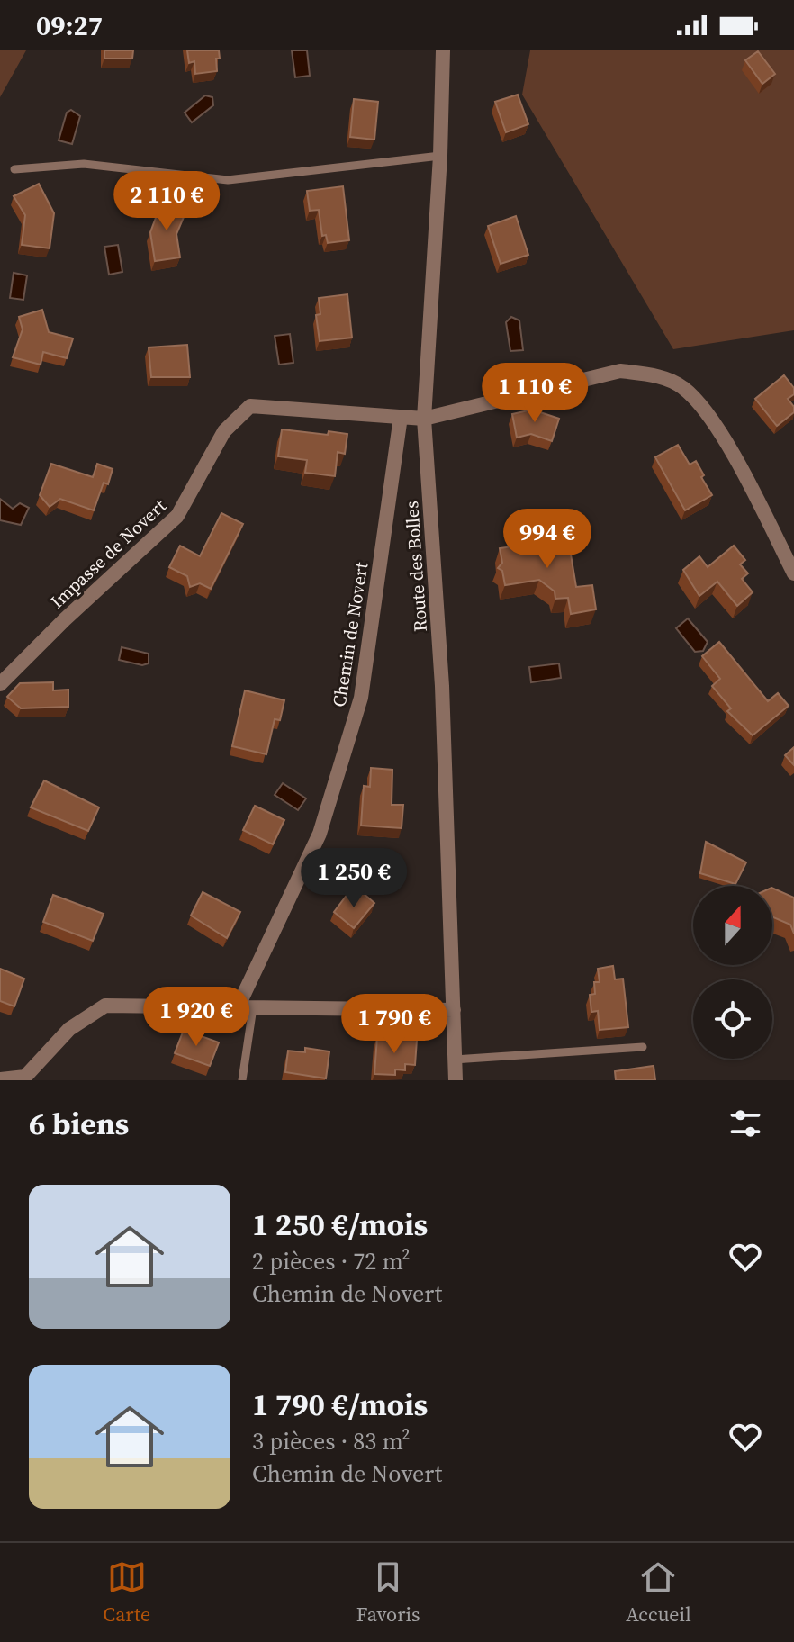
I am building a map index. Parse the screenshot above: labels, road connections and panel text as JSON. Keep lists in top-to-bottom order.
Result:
{
  "streets": {
    "street": ["Impasse de Novert", "Route des Bolles", "Chemin de Novert"]
  },
  "crossings": [
    ["Impasse de Novert", "Route des Bolles"],
    ["Impasse de Novert", "Chemin de Novert"]
  ],
  "north": "top",
  "page": {
    "status": "09:27",
    "price": [
      "2 110 €",
      "1 110 €",
      "994 €",
      "1 250 €",
      "1 920 €",
      "1 790 €"
    ],
    "heading": "6 biens",
    "list": [
      {
        "name": "1 250 €/mois",
        "note": "2 pièces · 72 m² · Chemin de Novert"
      },
      {
        "name": "1 790 €/mois",
        "note": "3 pièces · 83 m² · Chemin de Novert"
      }
    ],
    "tabs": ["Carte", "Favoris", "Accueil"]
  }
}
